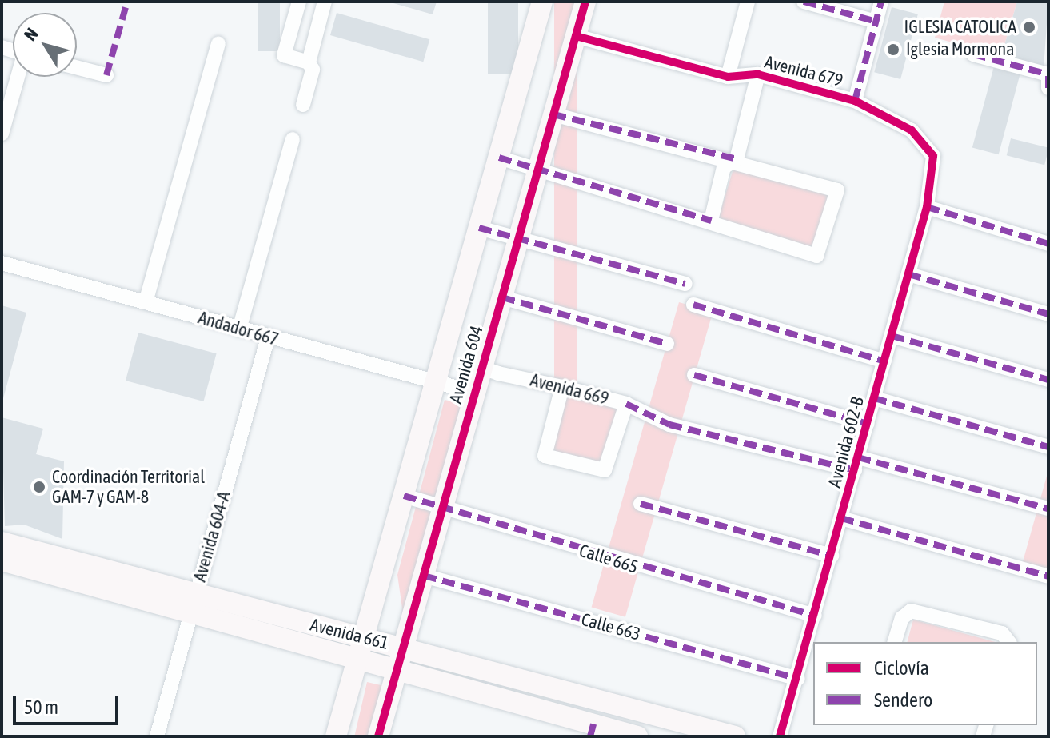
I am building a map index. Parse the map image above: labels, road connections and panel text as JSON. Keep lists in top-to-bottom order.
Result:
{
  "streets": {
    "street": [
      "Avenida 679",
      "Andador 667",
      "Avenida 604",
      "Avenida 669",
      "Avenida 602-B",
      "Avenida 604-A",
      "Calle 665",
      "Calle 663",
      "Avenida 661"
    ]
  },
  "crossings": [
    ["Avenida 679", "Avenida 604"],
    ["Avenida 679", "Avenida 602-B"],
    ["Andador 667", "Avenida 604"],
    ["Andador 667", "Avenida 604-A"],
    ["Avenida 604", "Avenida 669"],
    ["Avenida 604", "Calle 665"],
    ["Avenida 604", "Calle 663"],
    ["Avenida 604", "Avenida 661"],
    ["Avenida 602-B", "Calle 665"],
    ["Avenida 602-B", "Calle 663"],
    ["Avenida 604-A", "Avenida 661"]
  ],
  "places": ["IGLESIA CATOLICA", "Iglesia Mormona", "Coordinación Territorial GAM-7 y GAM-8"],
  "legend": ["Ciclovía", "Sendero"],
  "scale_bar": "50 m",
  "north": "top left"
}
